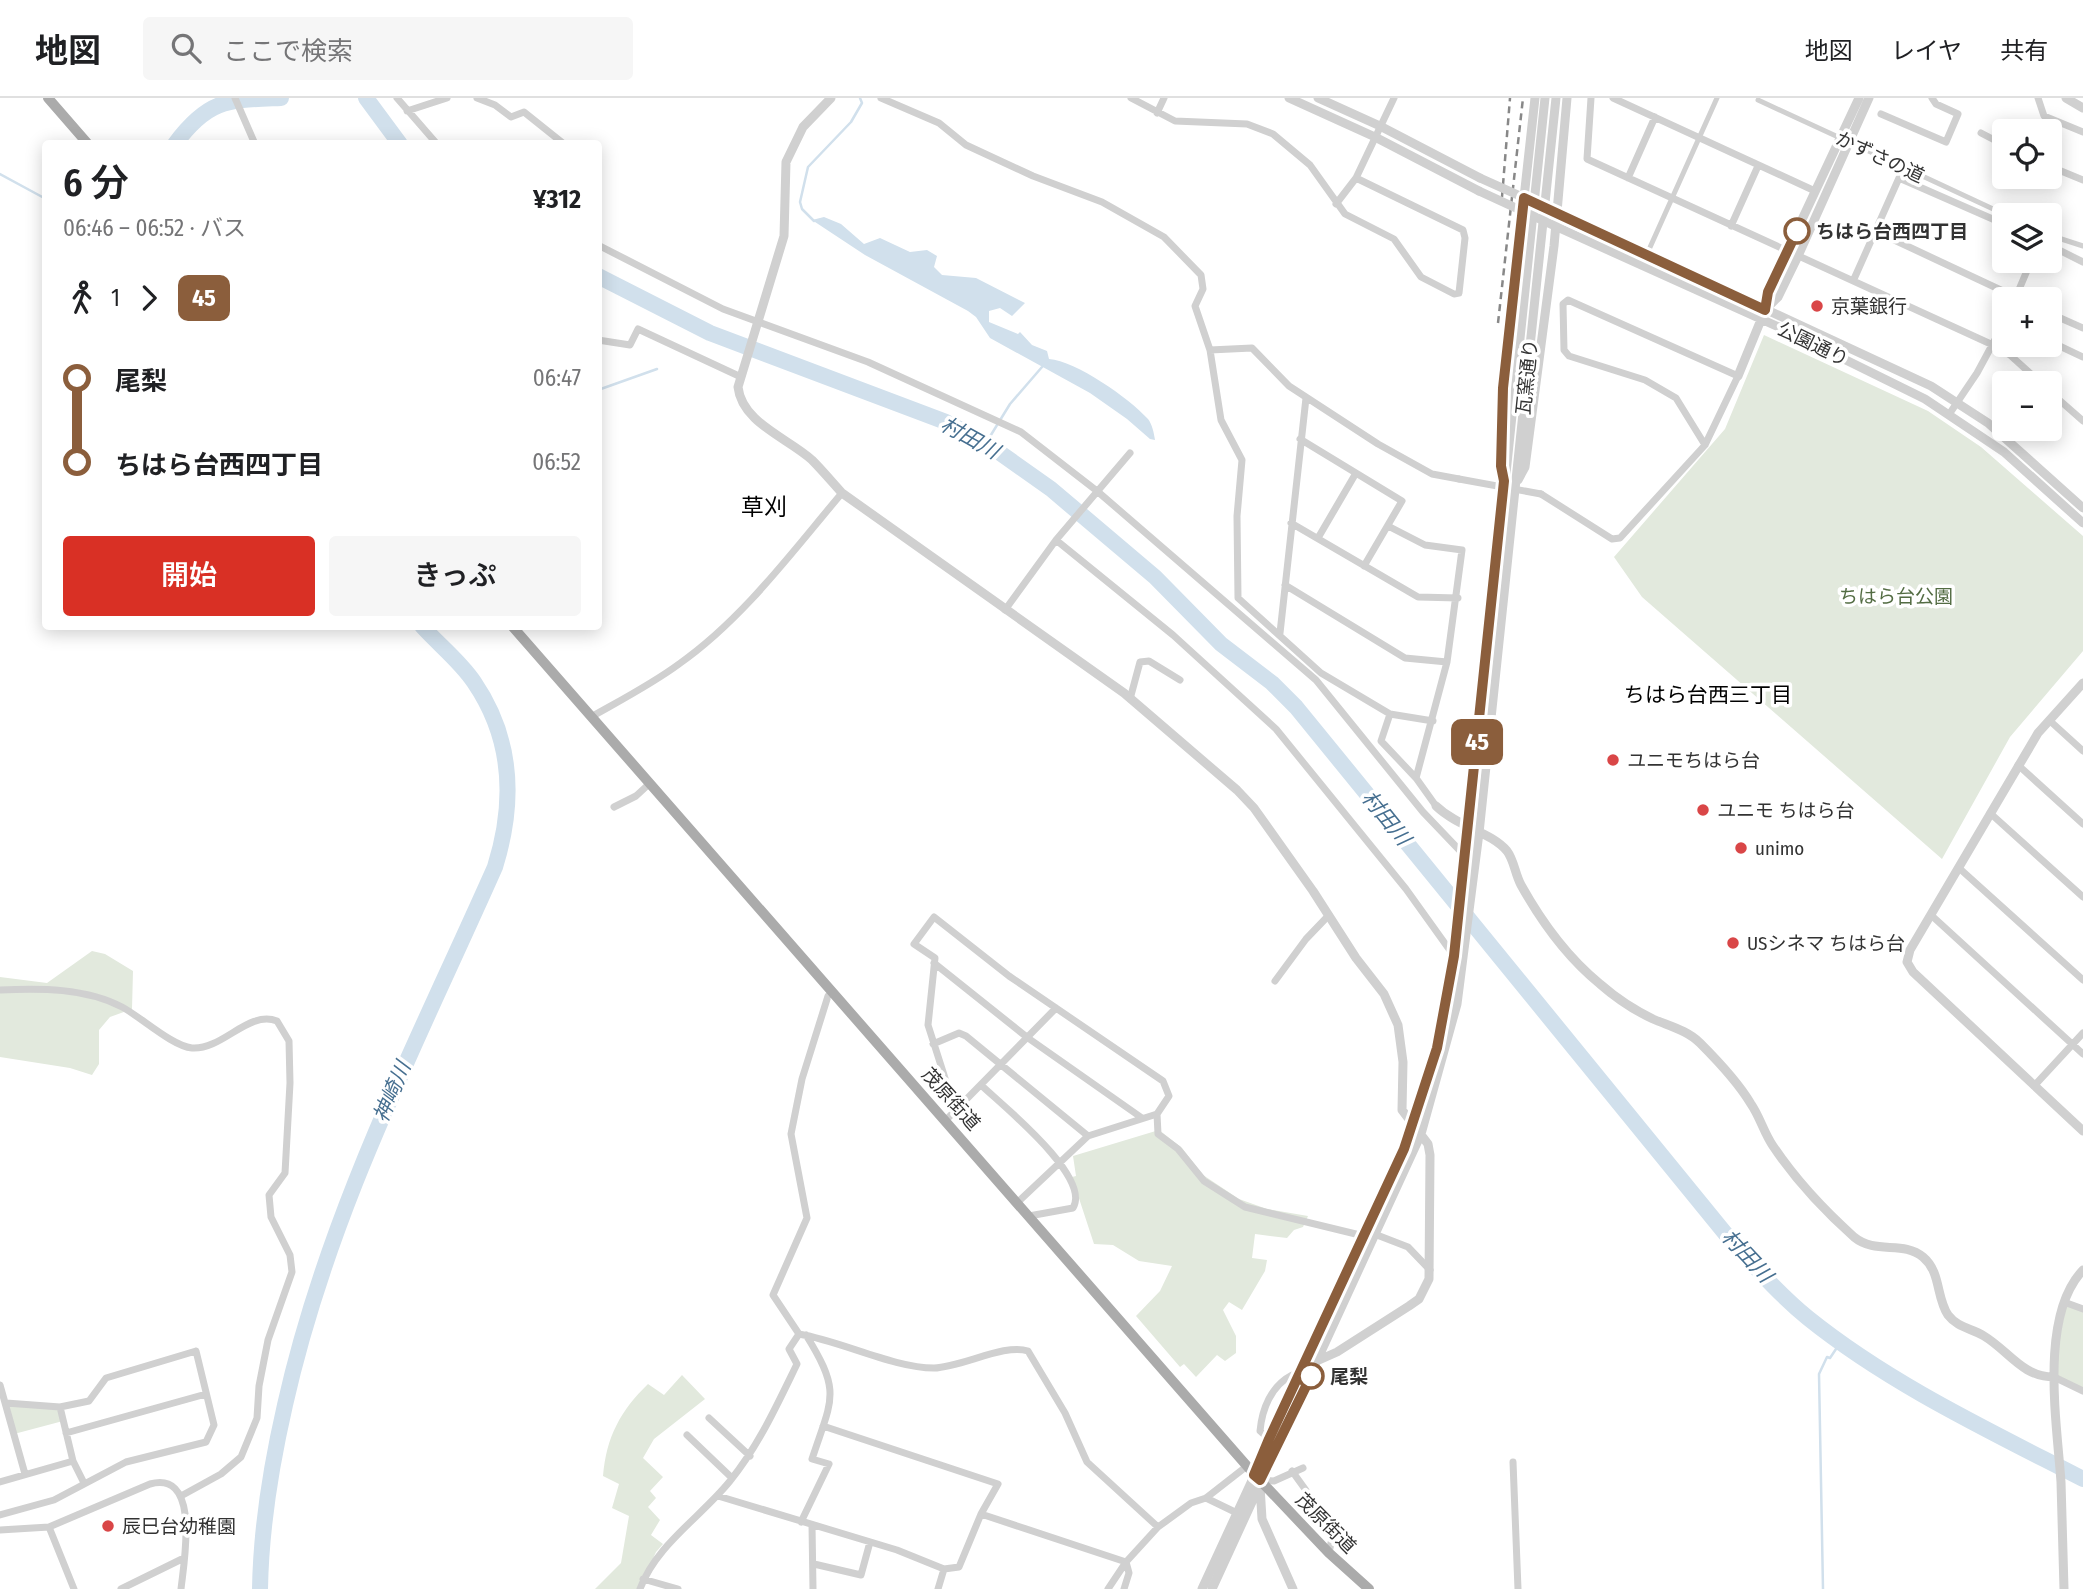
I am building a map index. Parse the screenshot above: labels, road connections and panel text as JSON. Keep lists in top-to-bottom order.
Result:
{
  "streets": {
    "main road": ["茂原街道"],
    "street": ["かずさの道", "公園通り", "瓦窯通り"]
  },
  "districts": ["草刈", "ちはら台西三丁目"],
  "water": ["村田川", "神崎川"],
  "parks": ["ちはら台公園"],
  "places": [
    "ちはら台西四丁目",
    "京葉銀行",
    "ユニモちはら台",
    "ユニモ ちはら台",
    "unimo",
    "USシネマ ちはら台",
    "尾梨",
    "辰巳台幼稚園"
  ],
  "lines": ["bus line 45"],
  "page": {
    "header": "地図",
    "search": "ここで検索",
    "nav": ["地図", "レイヤ", "共有"],
    "on_map": "45",
    "map_buttons": ["+", "−"],
    "heading": ["6 分", "06:46 – 06:52 · バス", "¥312"],
    "legs": ["1", "45"],
    "list": [
      {
        "name": "尾梨",
        "value": "06:47"
      },
      {
        "name": "ちはら台西四丁目",
        "value": "06:52"
      }
    ],
    "buttons": ["開始", "きっぷ"]
  }
}
